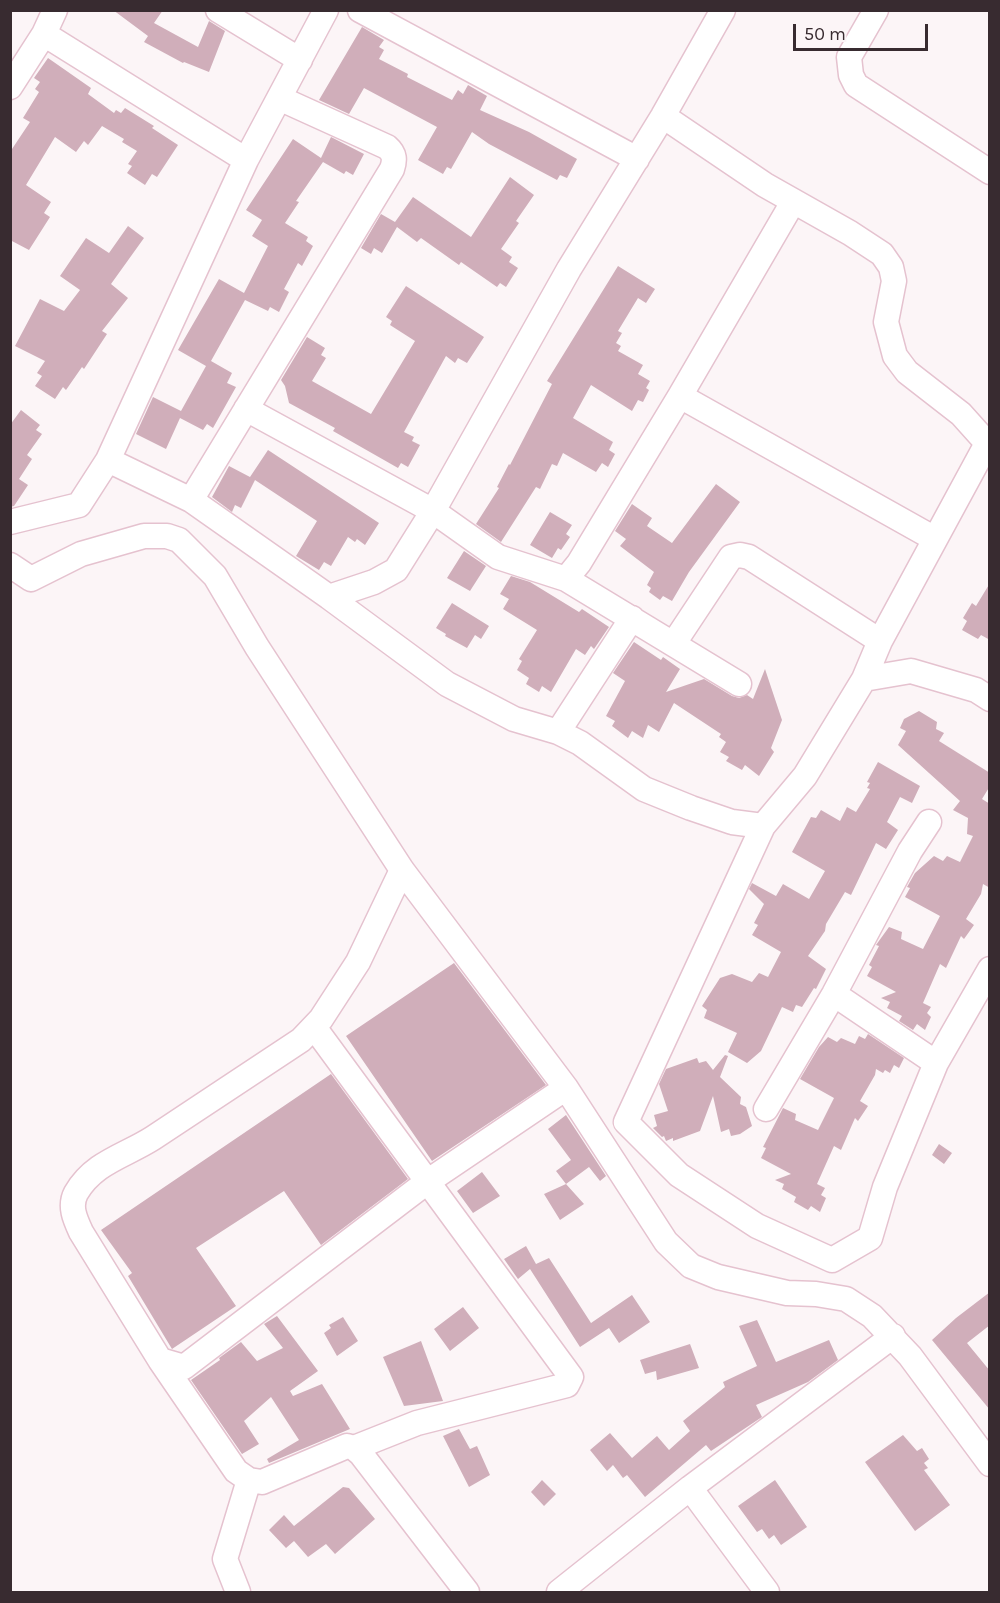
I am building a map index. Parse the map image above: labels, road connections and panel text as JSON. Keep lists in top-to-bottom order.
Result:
{
  "scale_bar": "50 m"
}
